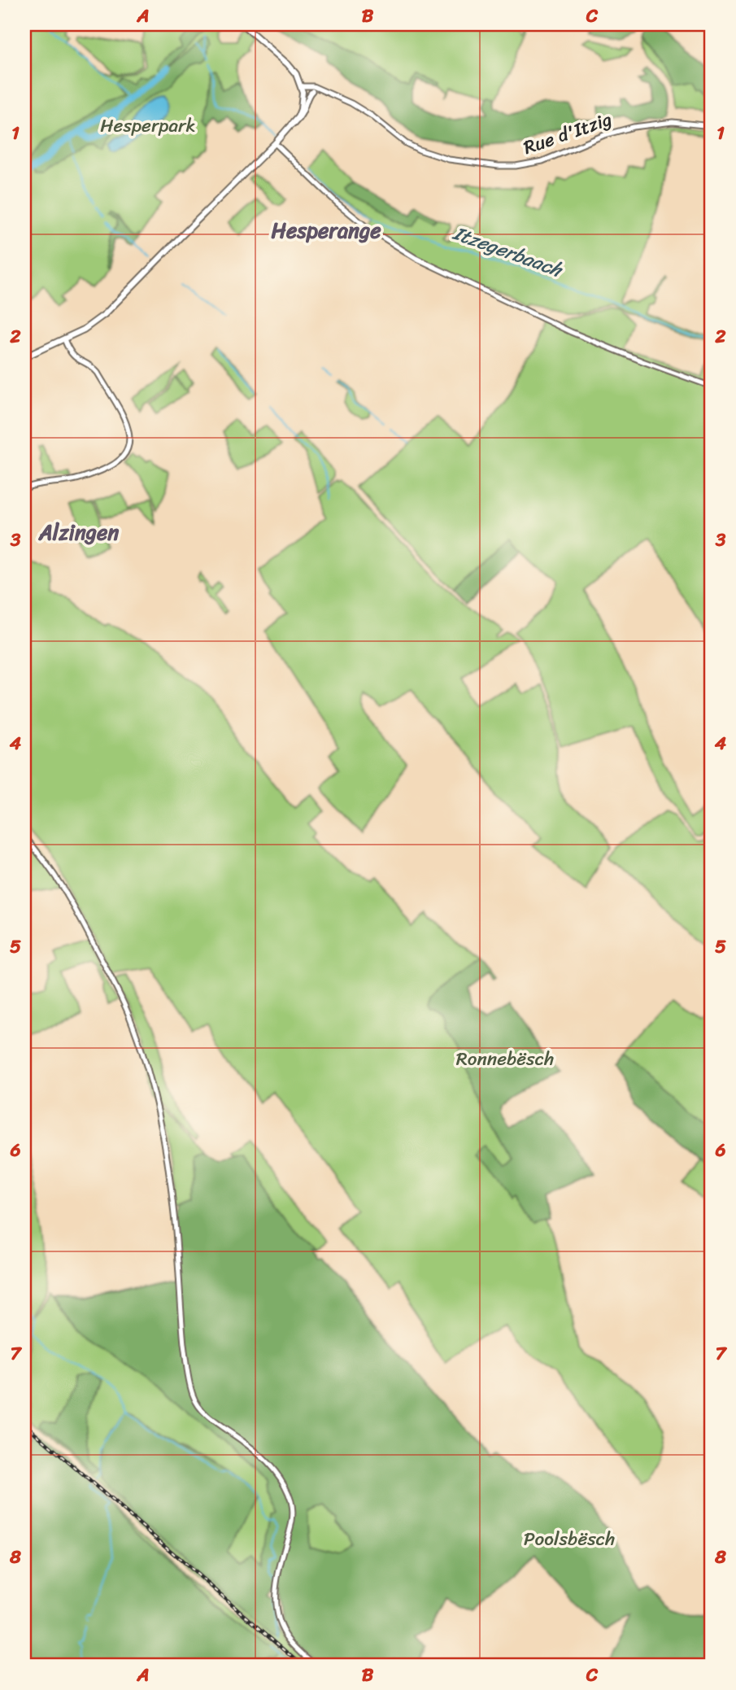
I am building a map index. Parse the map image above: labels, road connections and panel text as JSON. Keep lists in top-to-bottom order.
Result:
{
  "streets": {
    "main road": ["Rue d'Itzig"]
  },
  "districts": ["Hesperange", "Alzingen"],
  "water": ["Itzegerbaach"],
  "parks": ["Hesperpark", "Ronnebësch", "Poolsbësch"],
  "grid": {
    "columns": ["A", "B", "C"],
    "rows": [
      "1",
      "2",
      "3",
      "4",
      "5",
      "6",
      "7",
      "8"
    ]
  }
}
